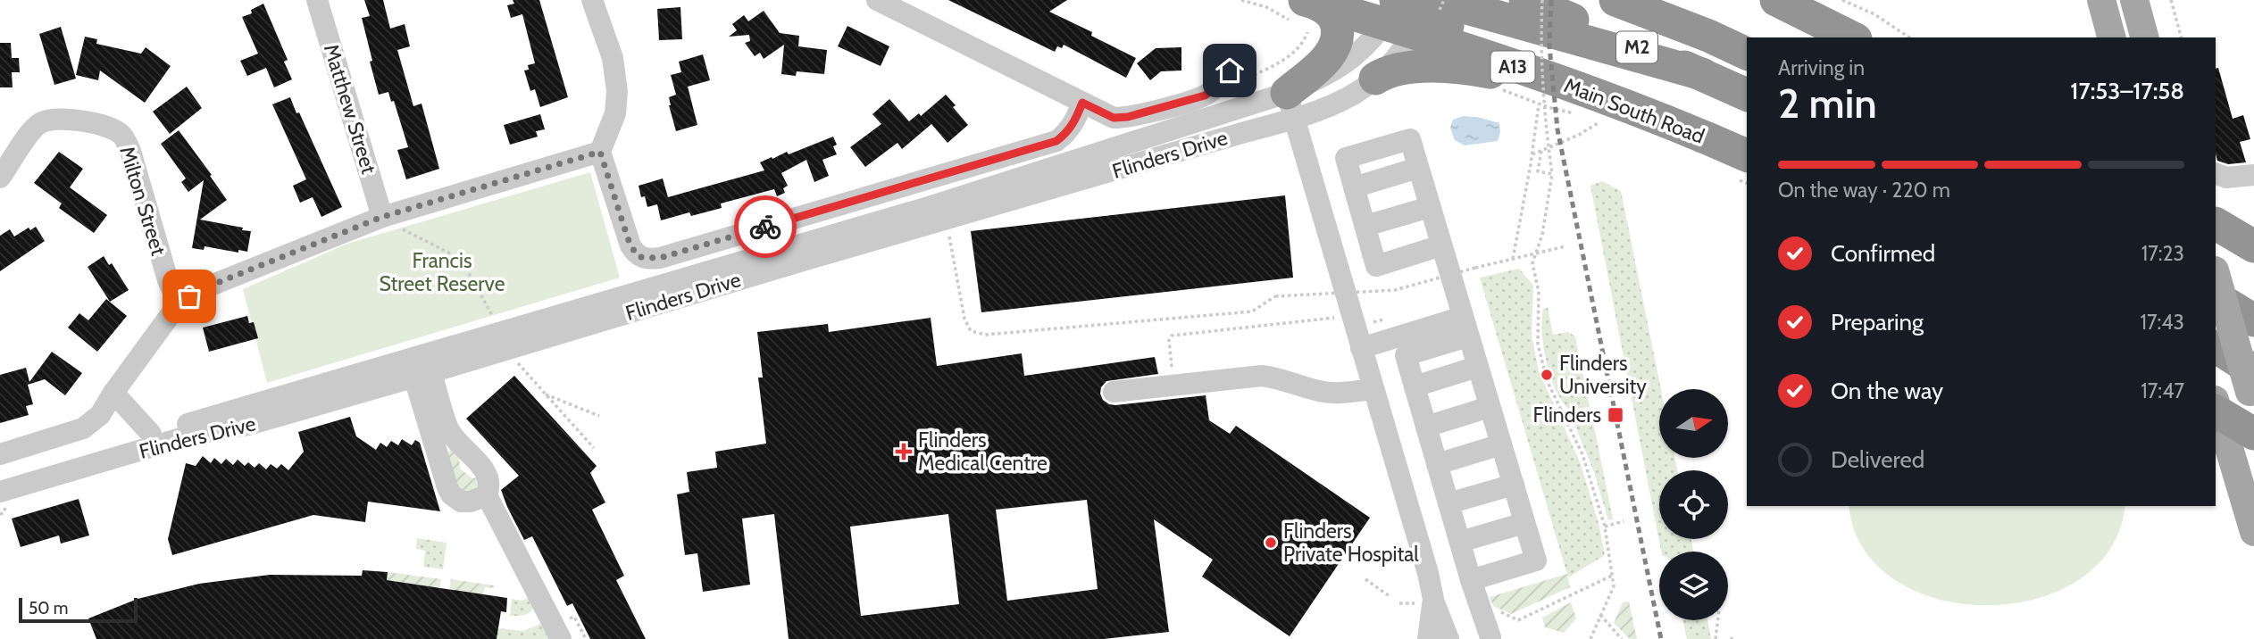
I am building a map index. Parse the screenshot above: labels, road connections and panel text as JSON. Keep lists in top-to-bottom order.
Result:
{
  "streets": {
    "highway": ["M2", "A13", "Main South Road"],
    "street": ["Matthew Street", "Flinders Drive", "Milton Street"]
  },
  "crossings": [
    ["Main South Road", "Flinders Drive"]
  ],
  "parks": ["Francis Street Reserve"],
  "places": {
    "other": ["Flinders University", "Flinders Private Hospital"],
    "transit": ["Flinders"],
    "health": ["Flinders Medical Centre"]
  },
  "scale_bar": "50 m",
  "north": "right",
  "page": {
    "heading": ["2 min", "Arriving in", "17:53–17:58"],
    "bar": "On the way · 220 m",
    "list": [
      ["Confirmed", "17:23"],
      ["Preparing", "17:43"],
      ["On the way", "17:47"],
      "Delivered"
    ],
    "scale": "50 m"
  }
}
